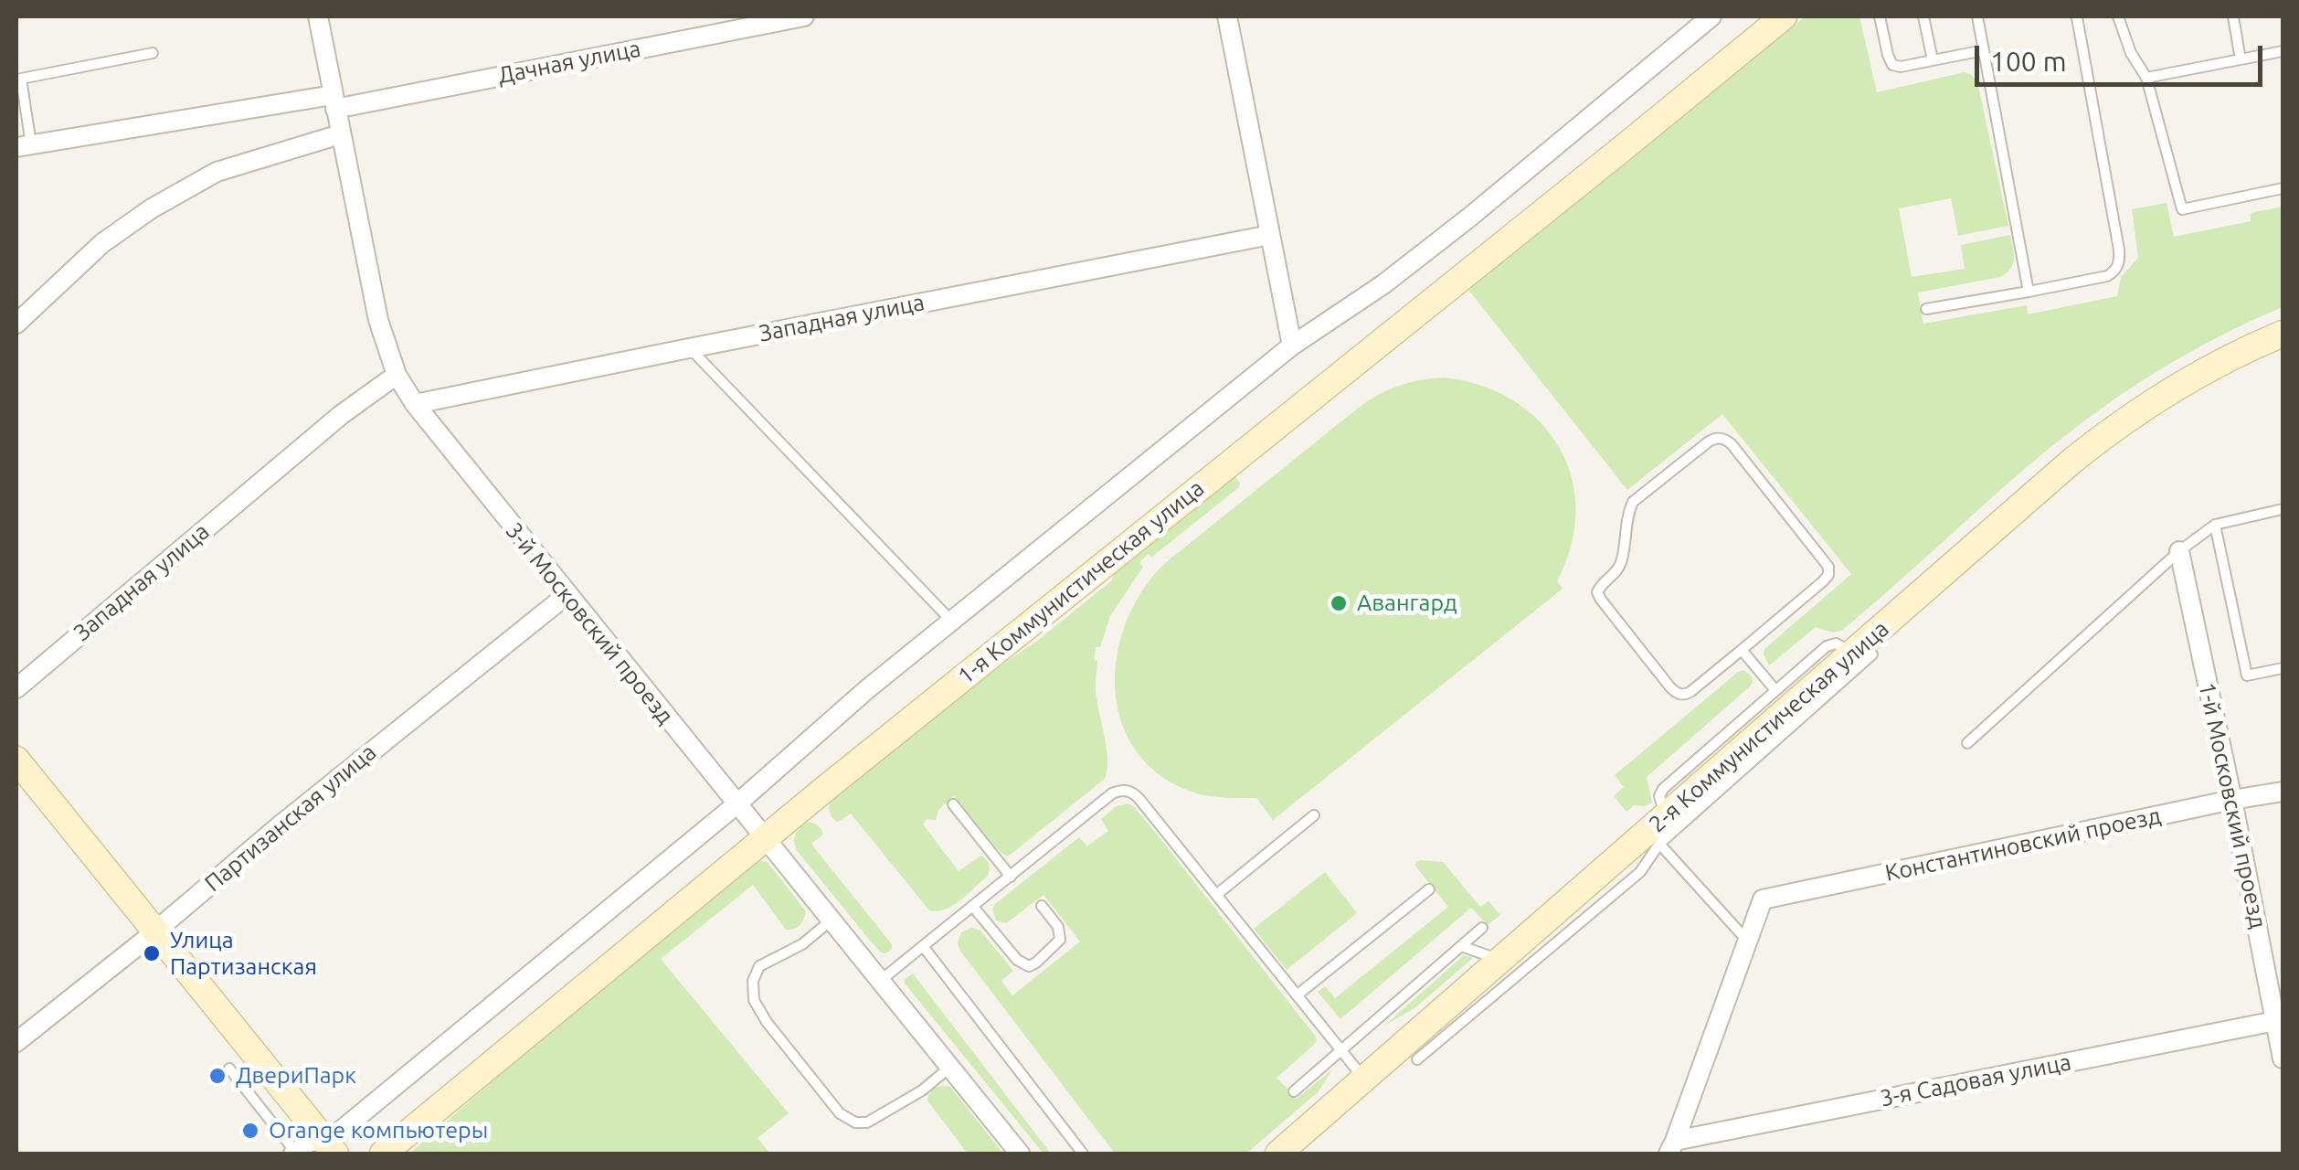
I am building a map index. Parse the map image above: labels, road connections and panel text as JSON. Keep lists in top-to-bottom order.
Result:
{
  "streets": {
    "street": [
      "Дачная улица",
      "Западная улица",
      "1-я Коммунистическая улица",
      "3-й Московский проезд",
      "2-я Коммунистическая улица",
      "1-й Московский проезд",
      "Партизанская улица",
      "Константиновский проезд",
      "3-я Садовая улица"
    ]
  },
  "crossings": [
    ["Дачная улица", "3-й Московский проезд"],
    ["Западная улица", "3-й Московский проезд"],
    ["1-я Коммунистическая улица", "3-й Московский проезд"],
    ["3-й Московский проезд", "Партизанская улица"],
    ["1-й Московский проезд", "Константиновский проезд"],
    ["1-й Московский проезд", "3-я Садовая улица"]
  ],
  "places": [
    "Авангард",
    "Улица Партизанская",
    "ДвериПарк",
    "Orange компьютеры"
  ],
  "scale_bar": "100 m"
}
